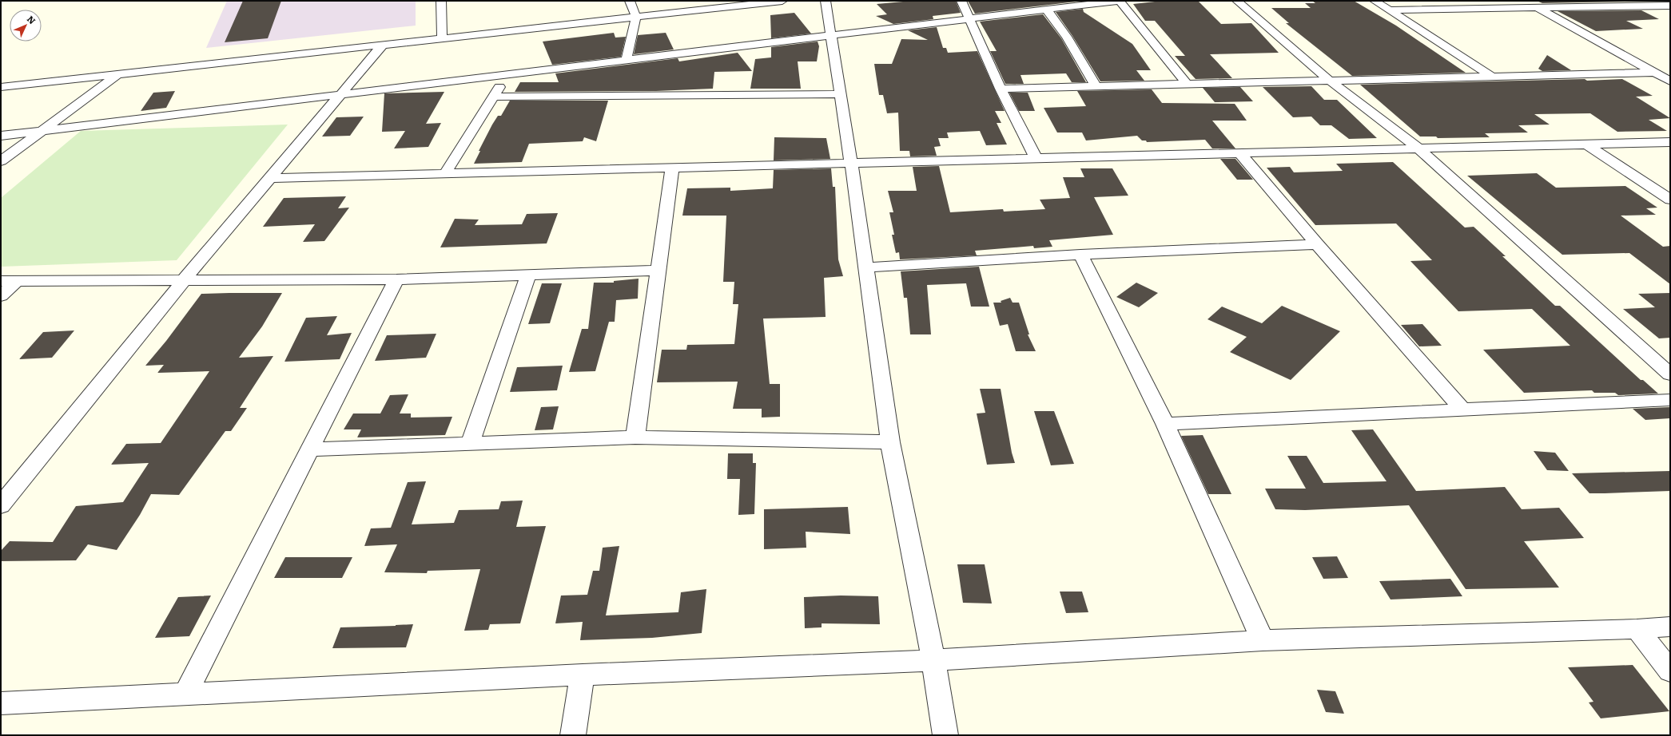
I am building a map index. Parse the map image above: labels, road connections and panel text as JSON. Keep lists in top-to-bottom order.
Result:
{
  "north": "top right"
}
